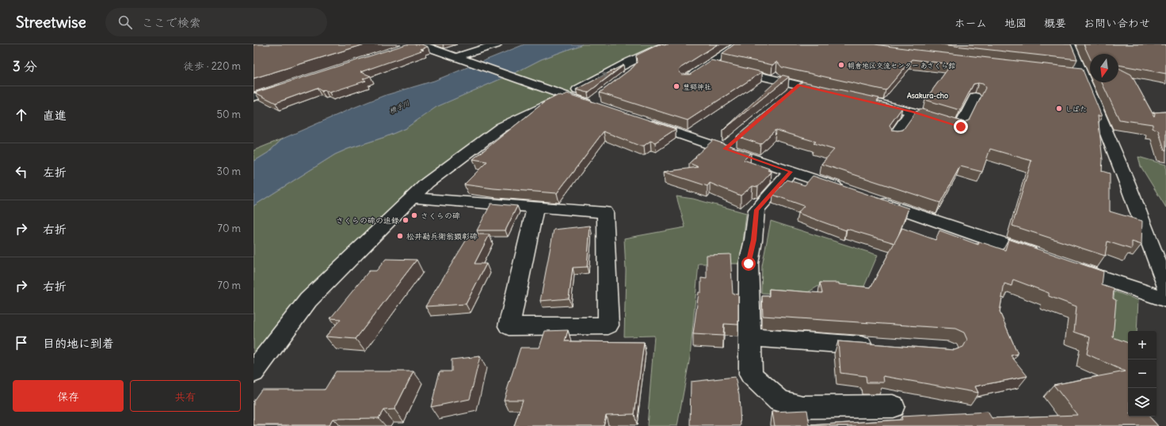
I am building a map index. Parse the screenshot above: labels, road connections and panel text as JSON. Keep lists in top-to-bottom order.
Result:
{
  "districts": ["Asakura-cho"],
  "water": ["横手川"],
  "places": [
    "朝倉地区交流センター あさくら館",
    "豊郷神社",
    "しばた",
    "さくらの碑",
    "さくらの碑の追録",
    "松井勘兵衛翁顕彰碑"
  ],
  "north": "bottom",
  "page": {
    "header": "Streetwise",
    "search": "ここで検索",
    "nav": [
      "ホーム",
      "地図",
      "概要",
      "お問い合わせ"
    ],
    "heading": ["3 分", "徒歩 · 220 m"],
    "list": [
      ["直進", "50 m"],
      ["左折", "30 m"],
      ["右折", "70 m"],
      ["右折", "70 m"],
      "目的地に到着"
    ],
    "map_buttons": ["+", "−"],
    "buttons": ["保存", "共有"]
  }
}
